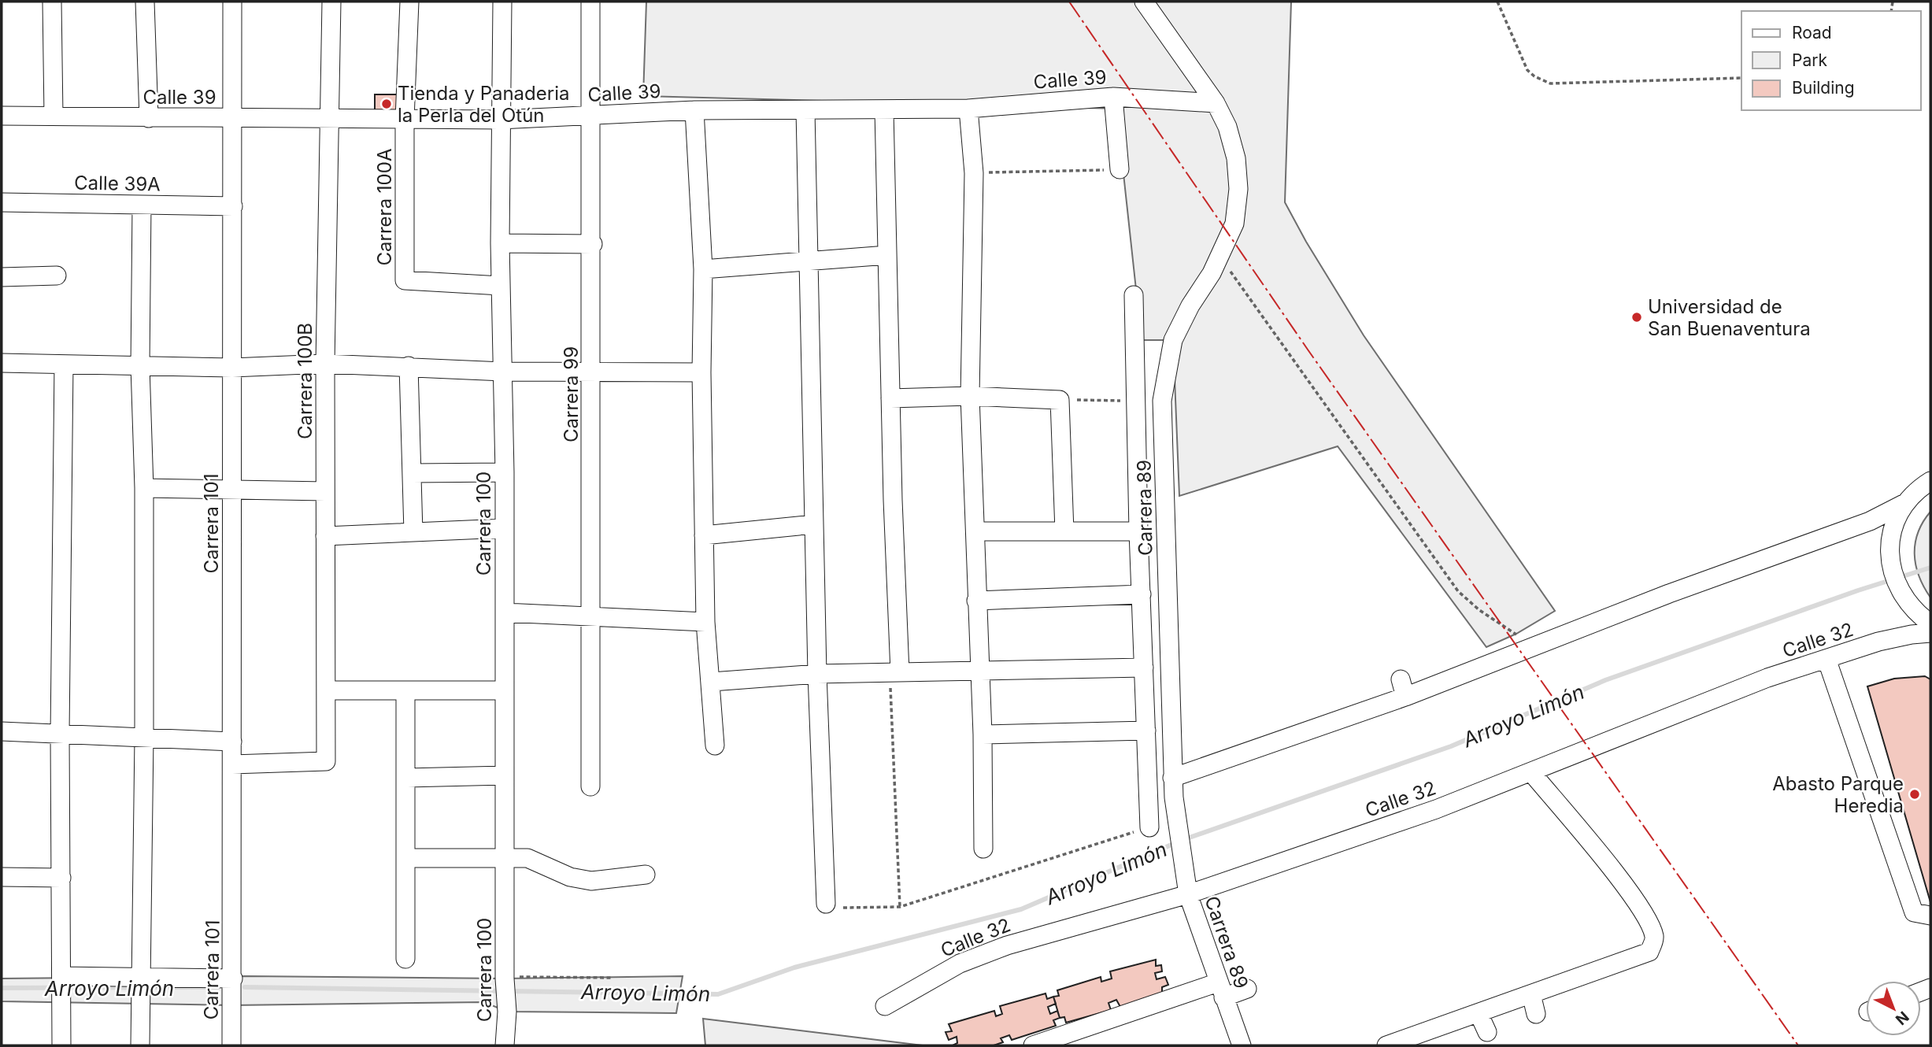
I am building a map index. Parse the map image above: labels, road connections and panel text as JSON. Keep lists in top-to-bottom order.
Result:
{
  "streets": {
    "street": [
      "Calle 39",
      "Calle 39A",
      "Carrera 100A",
      "Carrera 100B",
      "Carrera 99",
      "Carrera 89",
      "Carrera 101",
      "Carrera 100",
      "Calle 32"
    ]
  },
  "crossings": [
    ["Calle 39", "Carrera 100A"],
    ["Calle 39", "Carrera 100B"],
    ["Calle 39", "Carrera 99"],
    ["Calle 39", "Carrera 89"],
    ["Calle 39", "Carrera 101"],
    ["Calle 39", "Carrera 100"],
    ["Calle 39A", "Carrera 101"],
    ["Carrera 100A", "Carrera 100"],
    ["Carrera 100B", "Carrera 101"],
    ["Carrera 89", "Calle 32"]
  ],
  "water": ["Arroyo Limón"],
  "places": ["Tienda y Panaderia la Perla del Otún", "Universidad de San Buenaventura", "Abasto Parque Heredia"],
  "legend": ["Road", "Park", "Building"],
  "north": "bottom right"
}
